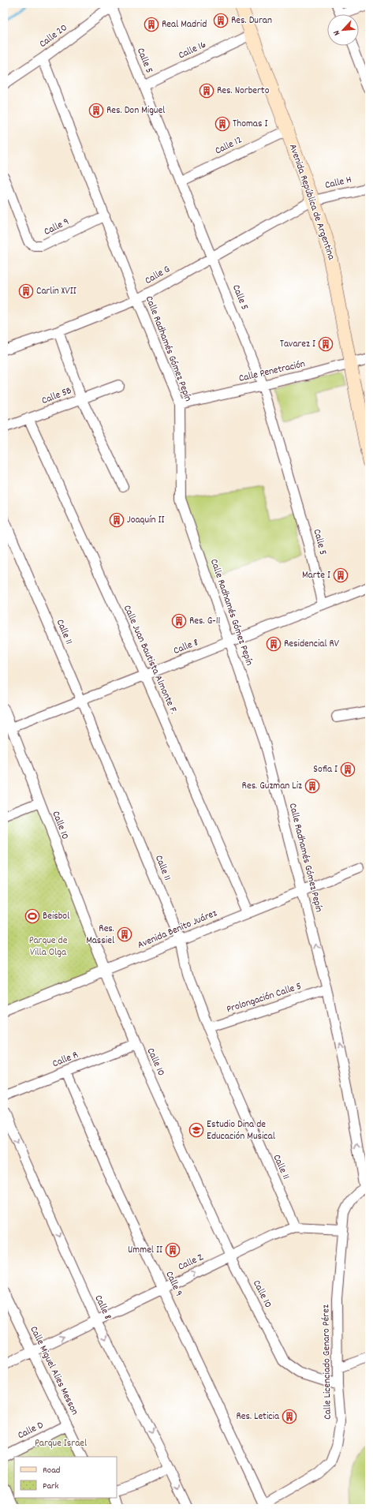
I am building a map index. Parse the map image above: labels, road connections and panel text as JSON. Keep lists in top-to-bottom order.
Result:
{
  "streets": {
    "main road": ["Avenida República de Argentina"],
    "street": [
      "Calle 20",
      "Calle 16",
      "Calle 5",
      "Calle 12",
      "Calle H",
      "Calle 9",
      "Calle G",
      "Calle Radhamés Gómez Pepín",
      "Calle Penetración",
      "Calle 5B",
      "Calle 11",
      "Calle 8",
      "Calle Juan Bautista Almonte F.",
      "Calle 10",
      "Avenida Benito Juárez",
      "Prolongación Calle 5",
      "Calle R",
      "Calle Z",
      "Calle Licenciado Genaro Pérez",
      "Calle Miguel Alies Messon",
      "Calle D"
    ]
  },
  "crossings": [
    ["Calle 20", "Calle 5"],
    ["Calle 20", "Calle Radhamés Gómez Pepín"],
    ["Calle 16", "Calle 5"],
    ["Calle 16", "Avenida República de Argentina"],
    ["Calle 5", "Calle 12"],
    ["Calle 5", "Calle G"],
    ["Calle 5", "Calle Penetración"],
    ["Calle 5", "Calle 8"],
    ["Calle 12", "Avenida República de Argentina"],
    ["Calle H", "Avenida República de Argentina"],
    ["Calle H", "Calle G"],
    ["Avenida República de Argentina", "Calle G"],
    ["Avenida República de Argentina", "Calle Penetración"],
    ["Calle 9", "Calle Radhamés Gómez Pepín"],
    ["Calle 9", "Calle R"],
    ["Calle 9", "Calle Z"],
    ["Calle 9", "Calle Licenciado Genaro Pérez"],
    ["Calle G", "Calle Radhamés Gómez Pepín"],
    ["Calle Radhamés Gómez Pepín", "Calle Penetración"],
    ["Calle Radhamés Gómez Pepín", "Calle 8"],
    ["Calle Radhamés Gómez Pepín", "Avenida Benito Juárez"],
    ["Calle Radhamés Gómez Pepín", "Prolongación Calle 5"],
    ["Calle Radhamés Gómez Pepín", "Calle Licenciado Genaro Pérez"],
    ["Calle 5B", "Calle Juan Bautista Almonte F."],
    ["Calle 11", "Calle 8"],
    ["Calle 11", "Avenida Benito Juárez"],
    ["Calle 11", "Prolongación Calle 5"],
    ["Calle 11", "Calle Z"],
    ["Calle 8", "Calle Juan Bautista Almonte F."],
    ["Calle 8", "Calle 10"],
    ["Calle 8", "Calle Z"],
    ["Calle Juan Bautista Almonte F.", "Avenida Benito Juárez"],
    ["Calle 10", "Avenida Benito Juárez"],
    ["Calle 10", "Calle R"],
    ["Calle 10", "Calle Z"],
    ["Calle 10", "Calle Licenciado Genaro Pérez"],
    ["Calle Z", "Calle Licenciado Genaro Pérez"],
    ["Calle Z", "Calle Miguel Alies Messon"],
    ["Calle Miguel Alies Messon", "Calle D"]
  ],
  "one_way": ["Calle 8", "Calle Z"],
  "parks": ["Parque de Villa Olga", "Parque Israel"],
  "places": {
    "building": [
      "Res. Duran",
      "Real Madrid",
      "Res. Norberto",
      "Res. Don Miguel",
      "Thomas I",
      "Carlin XVII",
      "Tavarez I",
      "Joaquín II",
      "Marte I",
      "Res. G-11",
      "Residencial RV",
      "Sofia I",
      "Res. Guzman Liz",
      "Res. Massiel",
      "Ummel II",
      "Res. Leticia"
    ],
    "sports": ["Beisbol"],
    "school or university": ["Estudio Dina de Educación Musical"]
  },
  "legend": ["Road", "Park"],
  "north": "bottom left"
}
